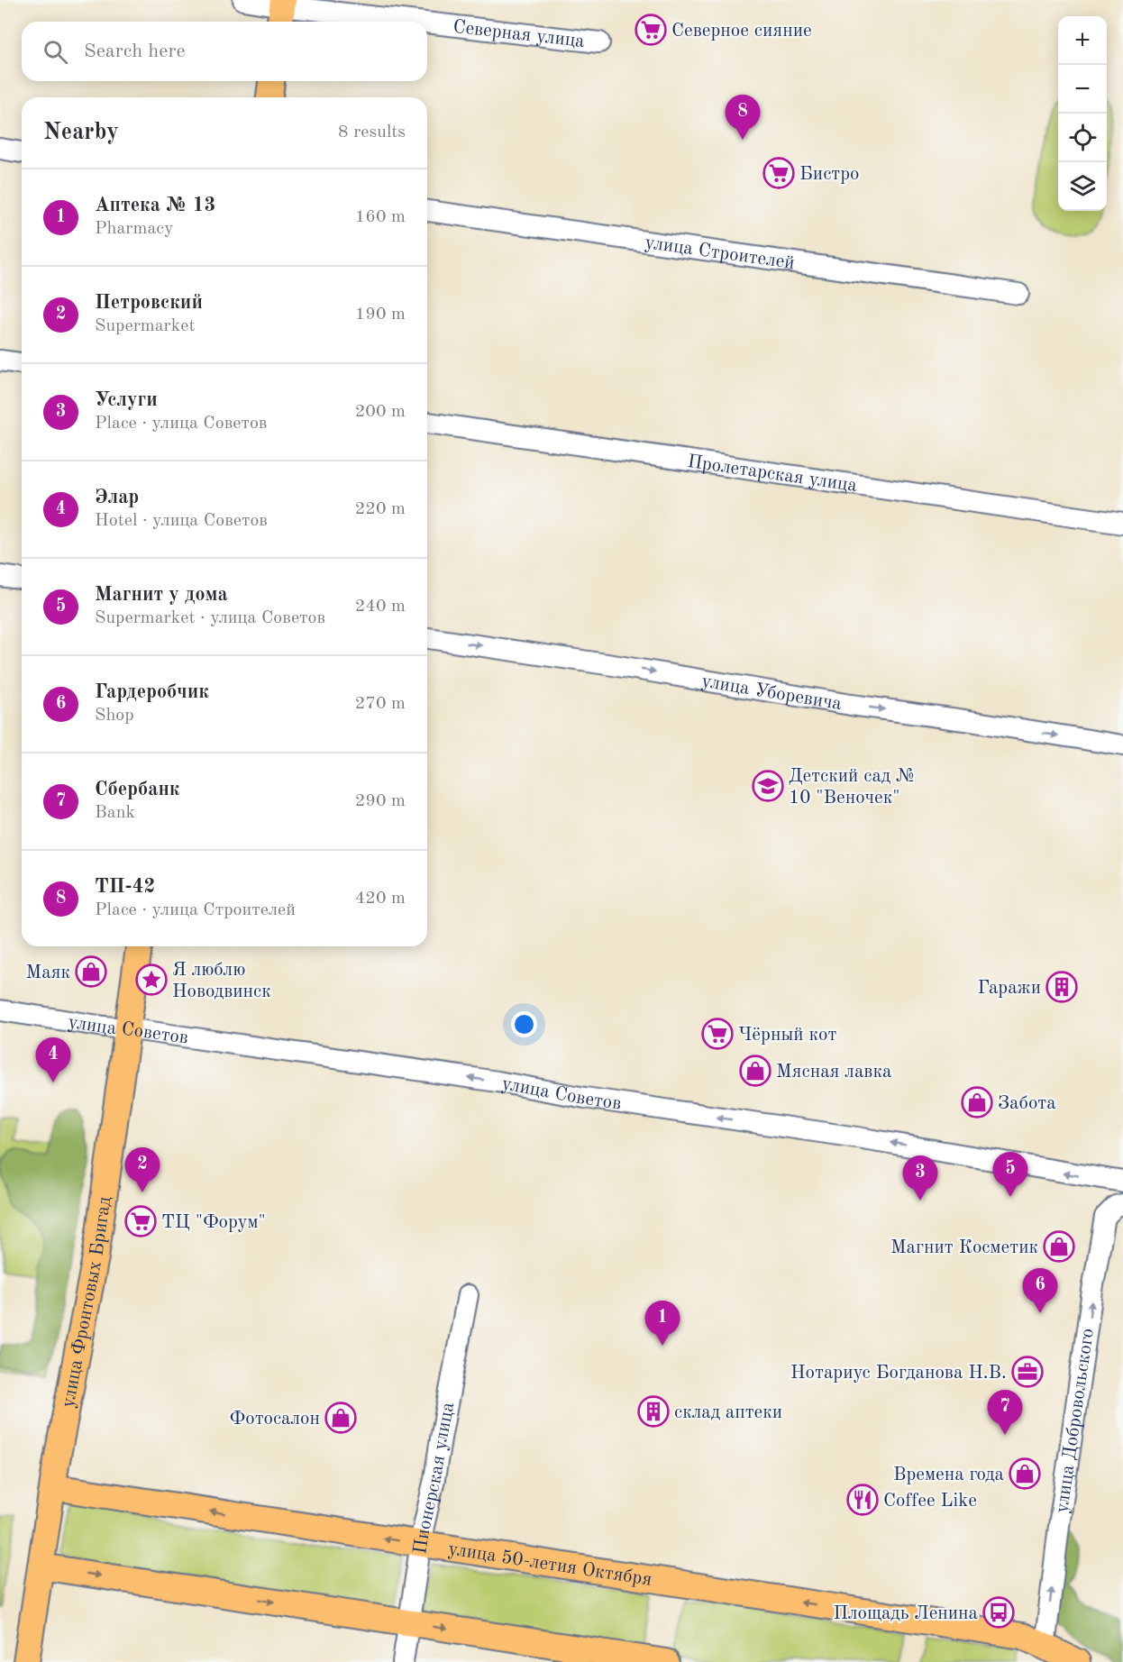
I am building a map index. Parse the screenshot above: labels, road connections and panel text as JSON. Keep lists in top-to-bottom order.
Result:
{
  "streets": {
    "main road": ["улица Фронтовых Бригад", "улица 50-летия Октября"],
    "street": [
      "Северная улица",
      "улица Строителей",
      "Пролетарская улица",
      "улица Уборевича",
      "улица Советов",
      "улица Добровольского",
      "Пионерская улица"
    ]
  },
  "crossings": [
    ["улица Советов", "улица Фронтовых Бригад"],
    ["улица Фронтовых Бригад", "улица 50-летия Октября"],
    ["улица Добровольского", "улица 50-летия Октября"],
    ["Пионерская улица", "улица 50-летия Октября"]
  ],
  "one_way": ["улица Уборевича", "улица Советов", "улица Добровольского"],
  "places": {
    "supermarket": [
      "Северное сияние",
      "Бистро",
      "Чёрный кот",
      "ТЦ \"Форум\""
    ],
    "school or university": ["Детский сад № 10 \"Веночек\""],
    "shop": [
      "Маяк",
      "Мясная лавка",
      "Забота",
      "Магнит Косметик",
      "Фотосалон",
      "Времена года"
    ],
    "place": ["Я люблю Новодвинск"],
    "building": ["Гаражи", "склад аптеки"],
    "office": ["Нотариус Богданова Н.В."],
    "restaurant": ["Coffee Like"],
    "bus stop": ["Площадь Ленина"]
  },
  "page": {
    "map_buttons": ["+", "−"],
    "search": "Search here",
    "pins": [
      "8",
      "4",
      "2",
      "5",
      "3",
      "6",
      "1",
      "7"
    ],
    "heading": ["Nearby", "8 results"],
    "list": [
      {
        "mark": "1",
        "name": "Аптека № 13",
        "note": "Pharmacy",
        "value": "160 m"
      },
      {
        "mark": "2",
        "name": "Петровский",
        "note": "Supermarket",
        "value": "190 m"
      },
      {
        "mark": "3",
        "name": "Услуги",
        "note": "Place · улица Советов",
        "value": "200 m"
      },
      {
        "mark": "4",
        "name": "Элар",
        "note": "Hotel · улица Советов",
        "value": "220 m"
      },
      {
        "mark": "5",
        "name": "Магнит у дома",
        "note": "Supermarket · улица Советов",
        "value": "240 m"
      },
      {
        "mark": "6",
        "name": "Гардеробчик",
        "note": "Shop",
        "value": "270 m"
      },
      {
        "mark": "7",
        "name": "Сбербанк",
        "note": "Bank",
        "value": "290 m"
      },
      {
        "mark": "8",
        "name": "ТП-42",
        "note": "Place · улица Строителей",
        "value": "420 m"
      }
    ]
  }
}
